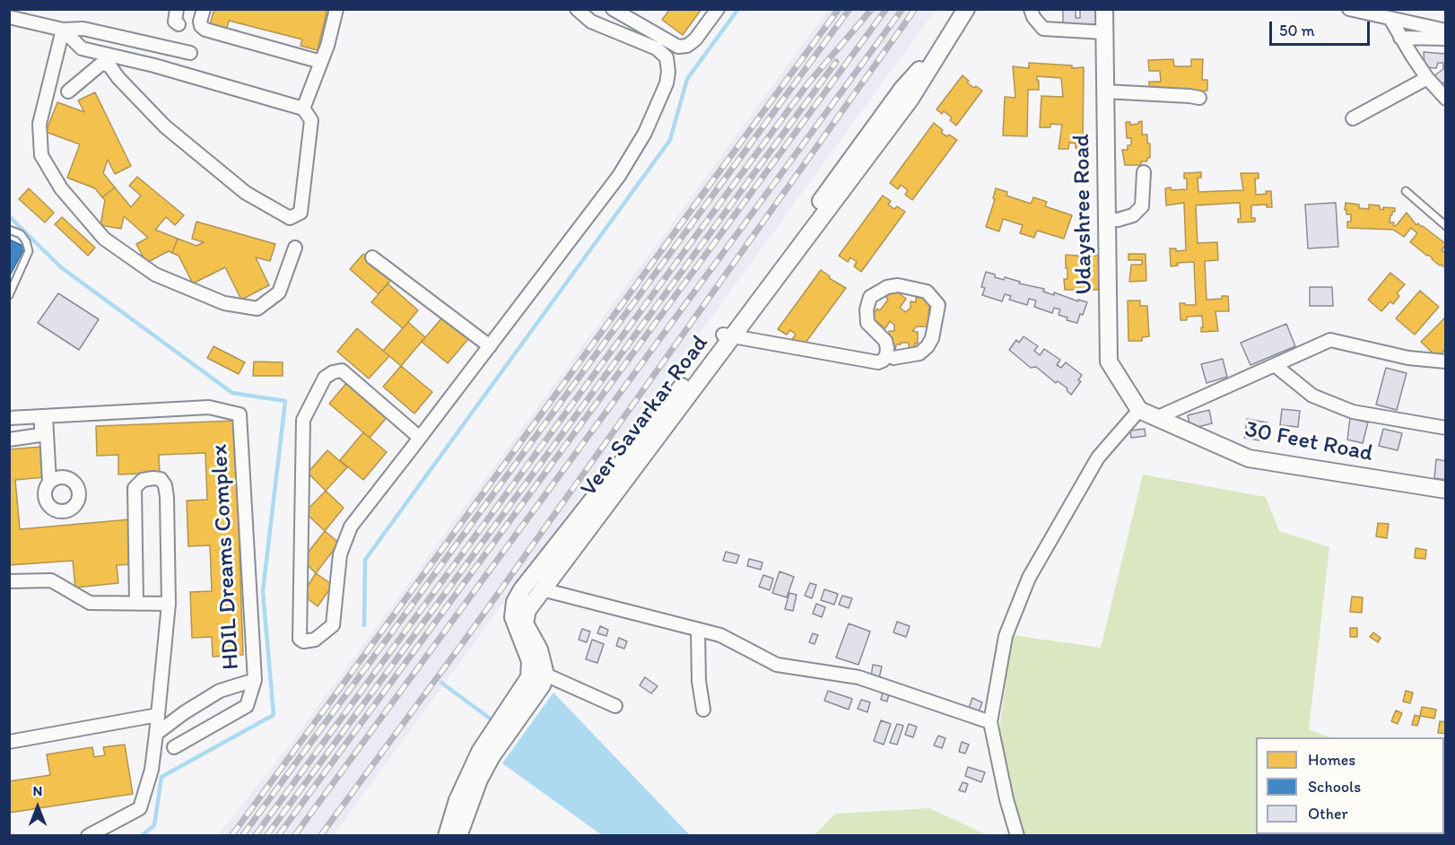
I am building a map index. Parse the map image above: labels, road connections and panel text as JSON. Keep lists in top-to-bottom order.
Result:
{
  "streets": {
    "street": [
      "Udayshree Road",
      "Veer Savarkar Road",
      "30 Feet Road",
      "HDIL Dreams Complex"
    ]
  },
  "crossings": [
    ["Udayshree Road", "30 Feet Road"]
  ],
  "legend": ["Homes", "Schools", "Other"],
  "scale_bar": "50 m",
  "north": "top"
}
